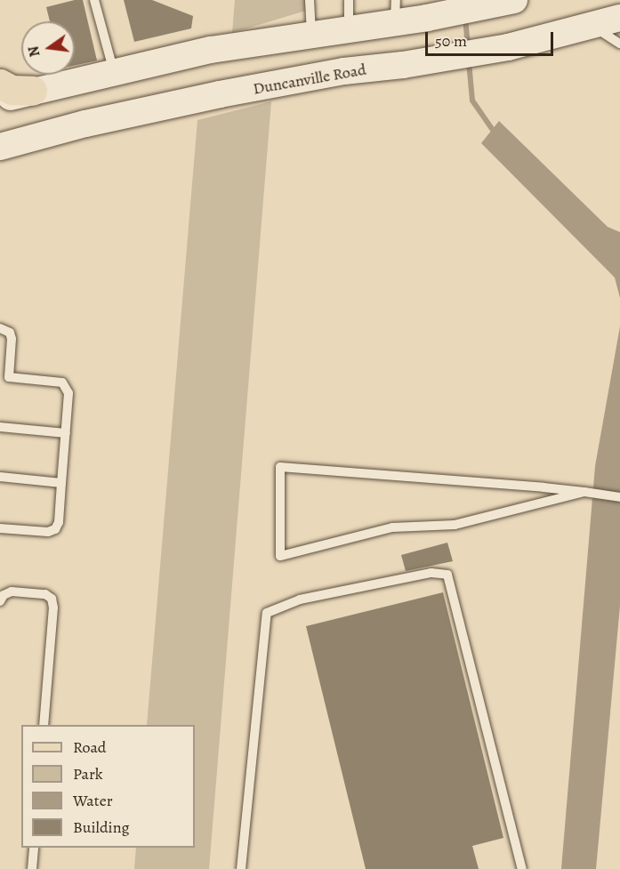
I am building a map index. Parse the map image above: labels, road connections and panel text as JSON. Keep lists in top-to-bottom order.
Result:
{
  "streets": {
    "main road": ["Duncanville Road"]
  },
  "legend": [
    "Road",
    "Park",
    "Water",
    "Building"
  ],
  "scale_bar": "50 m",
  "north": "left"
}
